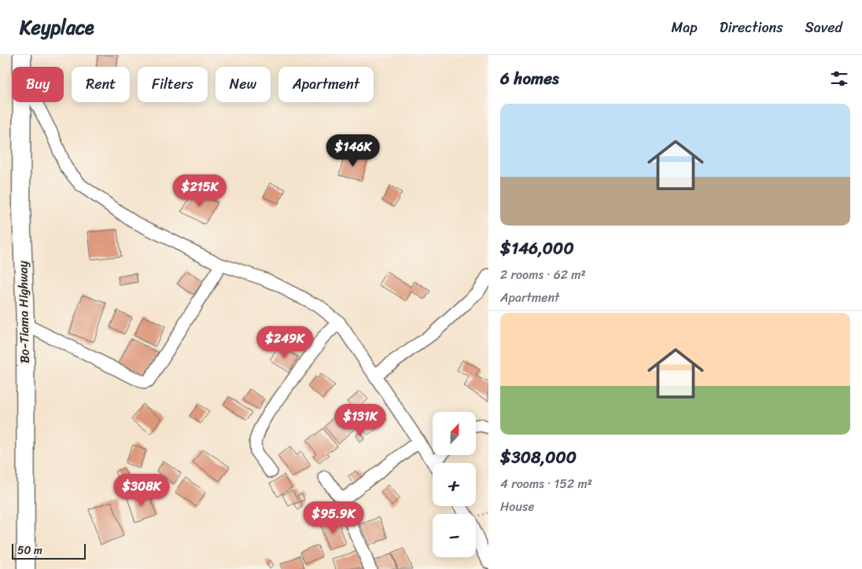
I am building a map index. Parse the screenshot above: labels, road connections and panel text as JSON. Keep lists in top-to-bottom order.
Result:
{
  "streets": {
    "highway": ["Bo-Tiama Highway"]
  },
  "scale_bar": "50 m",
  "north": "top",
  "page": {
    "header": "Keyplace",
    "nav": ["Map", "Directions", "Saved"],
    "heading": "6 homes",
    "chip": [
      "Buy",
      "Rent",
      "Filters",
      "New",
      "Apartment"
    ],
    "list": [
      {
        "name": "$146,000",
        "note": "2 rooms · 62 m² · Apartment"
      },
      {
        "name": "$308,000",
        "note": "4 rooms · 152 m² · House"
      }
    ],
    "price": [
      "$146K",
      "$215K",
      "$249K",
      "$131K",
      "$308K",
      "$95.9K"
    ],
    "map_buttons": ["+", "−"],
    "scale": "50 m"
  }
}
